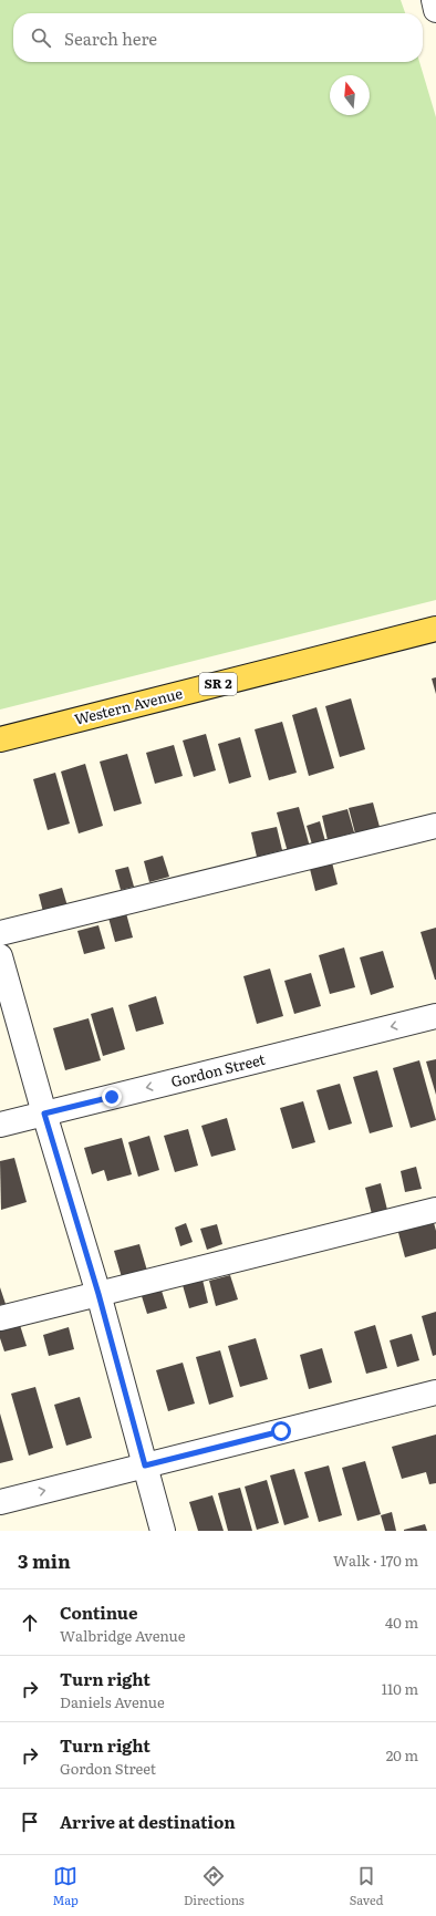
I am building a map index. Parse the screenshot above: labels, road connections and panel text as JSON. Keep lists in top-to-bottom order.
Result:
{
  "streets": {
    "main road": ["SR 2", "Western Avenue"],
    "street": ["Gordon Street"]
  },
  "north": "top",
  "page": {
    "search": "Search here",
    "heading": ["3 min", "Walk · 170 m"],
    "list": [
      ["Continue", "Walbridge Avenue", "40 m"],
      ["Turn right", "Daniels Avenue", "110 m"],
      ["Turn right", "Gordon Street", "20 m"],
      "Arrive at destination"
    ],
    "nav": ["Map", "Directions", "Saved"]
  }
}
